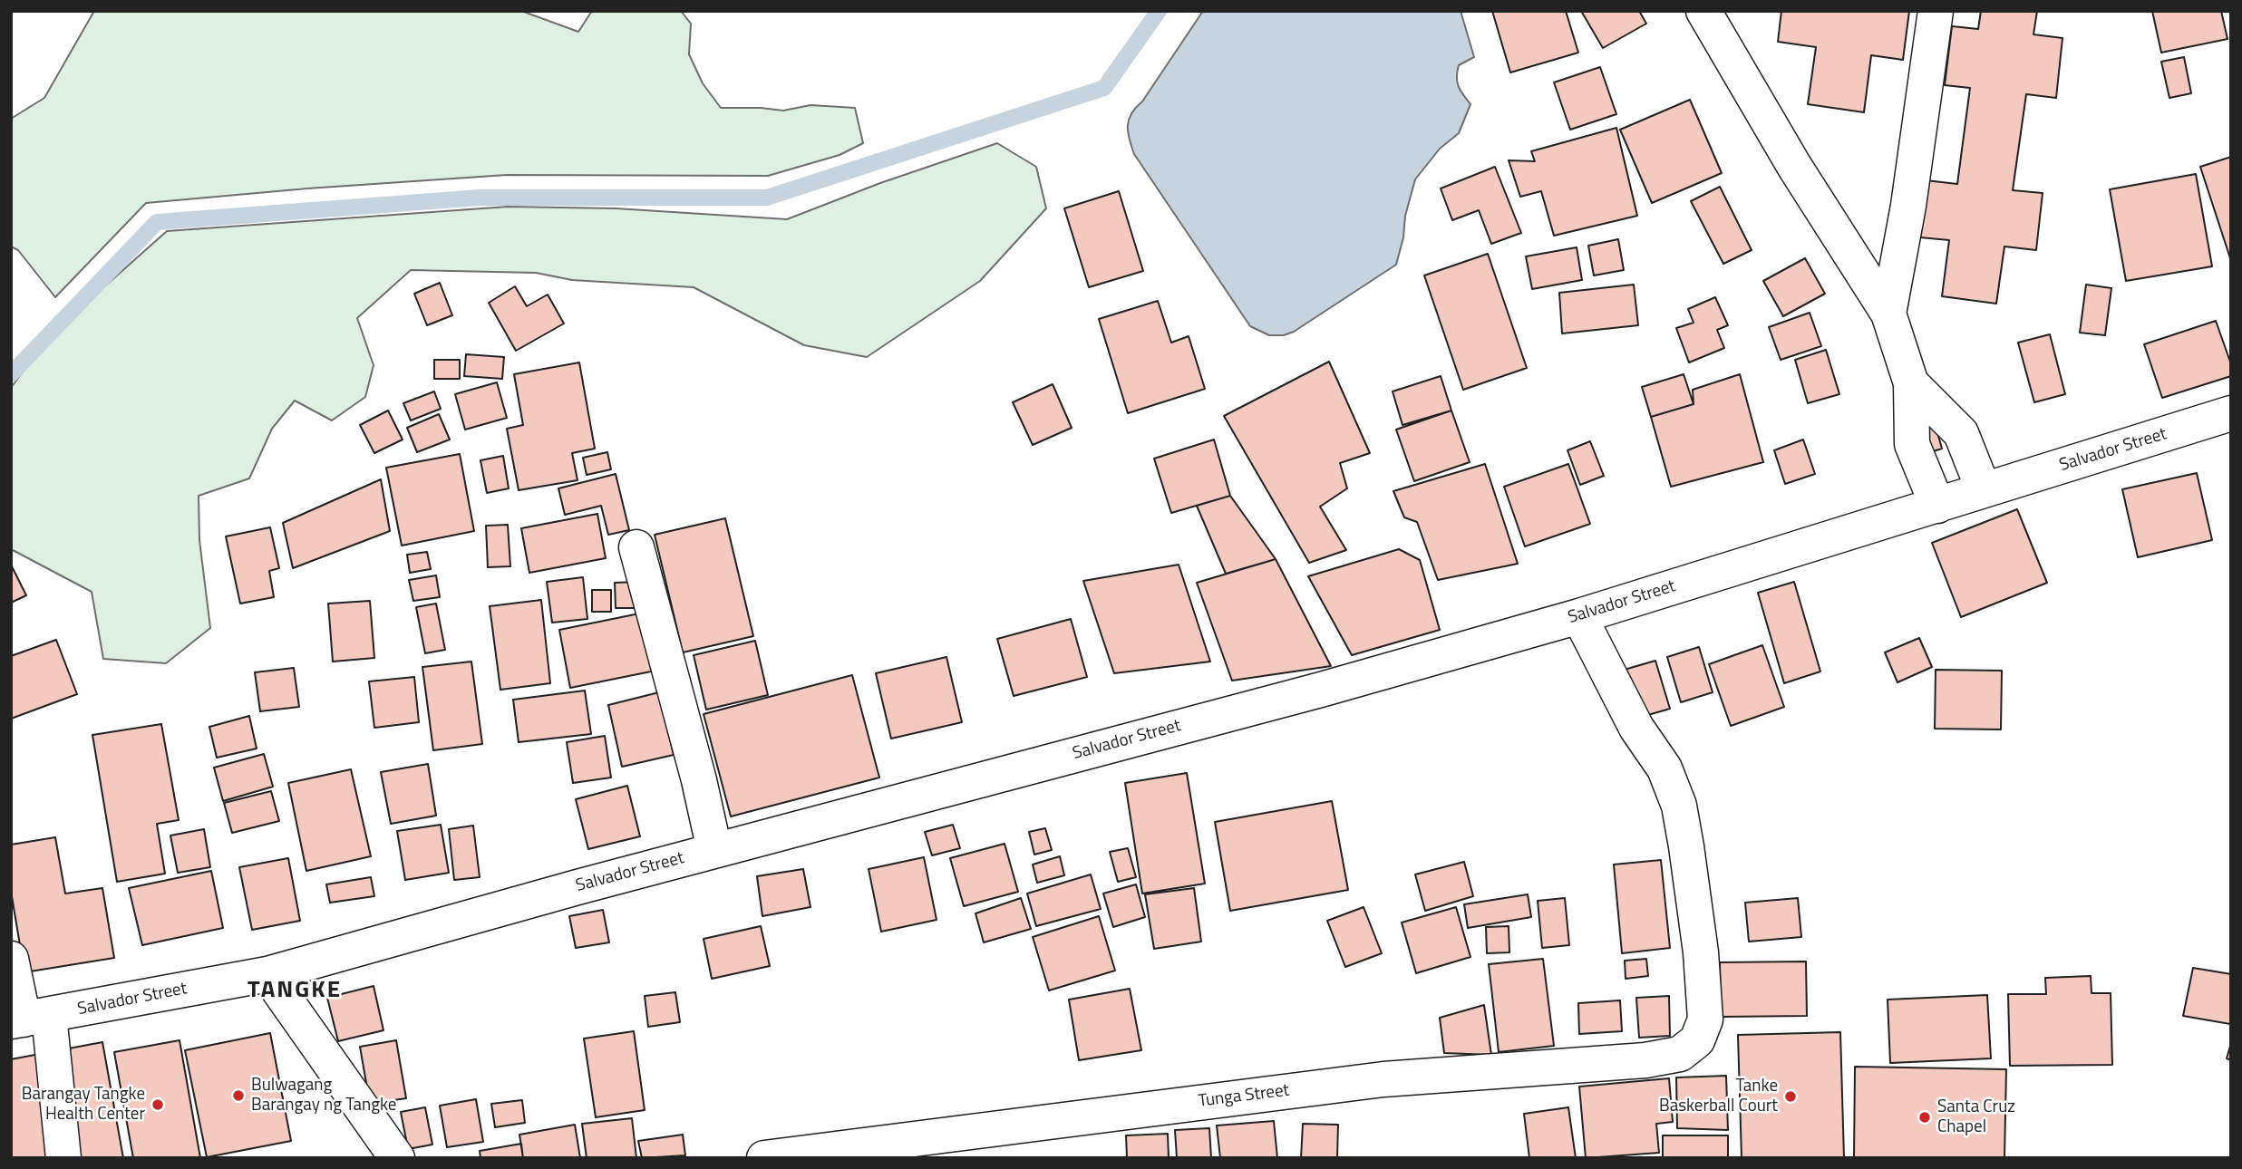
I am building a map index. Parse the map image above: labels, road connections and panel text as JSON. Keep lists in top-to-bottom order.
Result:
{
  "streets": {
    "street": ["Salvador Street", "Tunga Street"]
  },
  "crossings": [
    ["Salvador Street", "Tunga Street"]
  ],
  "districts": ["TANGKE"],
  "places": [
    "Bulwagang Barangay ng Tangke",
    "Tanke Baskerball Court",
    "Barangay Tangke Health Center",
    "Santa Cruz Chapel"
  ]
}
